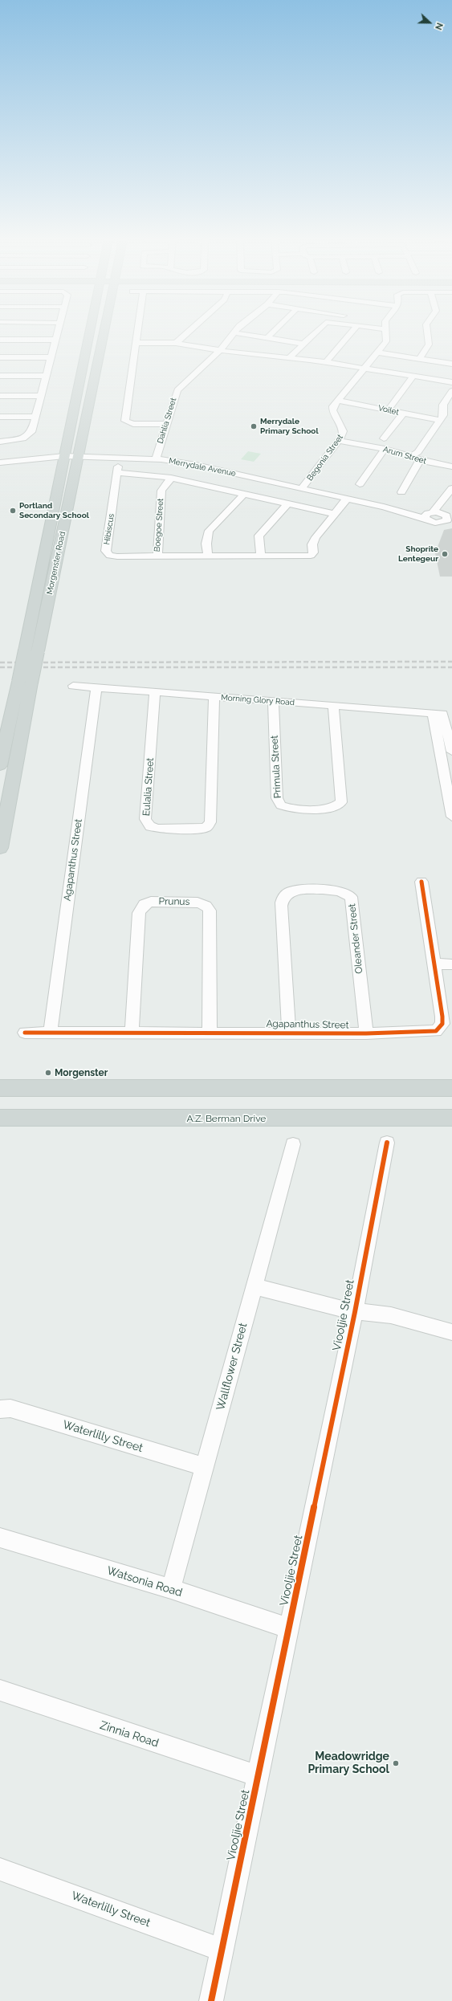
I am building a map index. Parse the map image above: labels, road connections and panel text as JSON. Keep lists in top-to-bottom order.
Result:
{
  "streets": {
    "main road": ["Morgenster Road", "A.Z. Berman Drive"],
    "street": [
      "Voilet",
      "Dahlia Street",
      "Arum Street",
      "Begonia Street",
      "Merrydale Avenue",
      "Boegoe Street",
      "Hibiscus",
      "Morning Glory Road",
      "Primula Street",
      "Eulalia Street",
      "Agapanthus Street",
      "Prunus",
      "Oleander Street",
      "Viooljie Street",
      "Wallflower Street",
      "Waterlilly Street",
      "Watsonia Road",
      "Zinnia Road"
    ]
  },
  "crossings": [
    ["Voilet", "Begonia Street"],
    ["Dahlia Street", "Merrydale Avenue"],
    ["Arum Street", "Begonia Street"],
    ["Begonia Street", "Merrydale Avenue"],
    ["Merrydale Avenue", "Hibiscus"],
    ["Merrydale Avenue", "Morgenster Road"],
    ["Boegoe Street", "Hibiscus"],
    ["Morning Glory Road", "Primula Street"],
    ["Morning Glory Road", "Eulalia Street"],
    ["Morning Glory Road", "Agapanthus Street"],
    ["Agapanthus Street", "Prunus"],
    ["Agapanthus Street", "Oleander Street"],
    ["Viooljie Street", "Waterlilly Street"],
    ["Viooljie Street", "Watsonia Road"],
    ["Viooljie Street", "Zinnia Road"],
    ["Wallflower Street", "Waterlilly Street"],
    ["Wallflower Street", "Watsonia Road"]
  ],
  "places": [
    "Merrydale Primary School",
    "Portland Secondary School",
    "Shoprite Lentegeur",
    "Morgenster",
    "Meadowridge Primary School"
  ],
  "north": "right"
}
